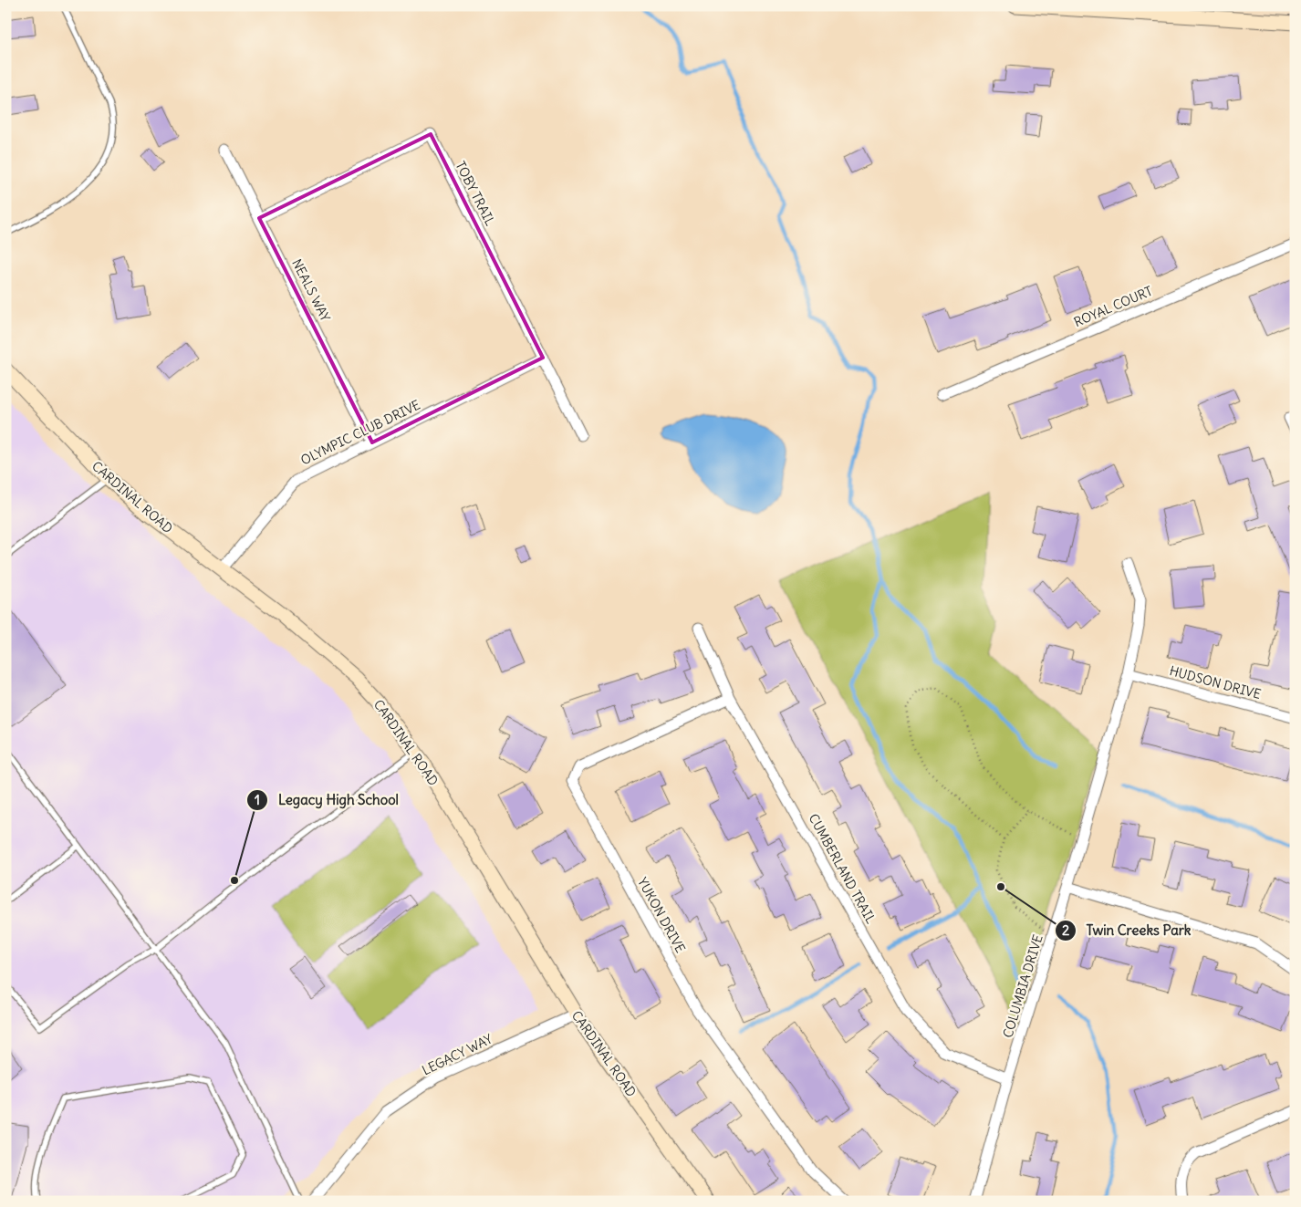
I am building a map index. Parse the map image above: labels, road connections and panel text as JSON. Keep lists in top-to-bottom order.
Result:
{
  "streets": {
    "street": [
      "TOBY TRAIL",
      "NEALS WAY",
      "ROYAL COURT",
      "OLYMPIC CLUB DRIVE",
      "CARDINAL ROAD",
      "HUDSON DRIVE",
      "CUMBERLAND TRAIL",
      "YUKON DRIVE",
      "COLUMBIA DRIVE",
      "LEGACY WAY"
    ]
  },
  "crossings": [
    ["TOBY TRAIL", "NEALS WAY"],
    ["TOBY TRAIL", "OLYMPIC CLUB DRIVE"],
    ["NEALS WAY", "OLYMPIC CLUB DRIVE"],
    ["OLYMPIC CLUB DRIVE", "CARDINAL ROAD"],
    ["CARDINAL ROAD", "LEGACY WAY"],
    ["HUDSON DRIVE", "COLUMBIA DRIVE"],
    ["CUMBERLAND TRAIL", "YUKON DRIVE"],
    ["CUMBERLAND TRAIL", "COLUMBIA DRIVE"]
  ],
  "places": ["Legacy High School", "Twin Creeks Park"]
}
